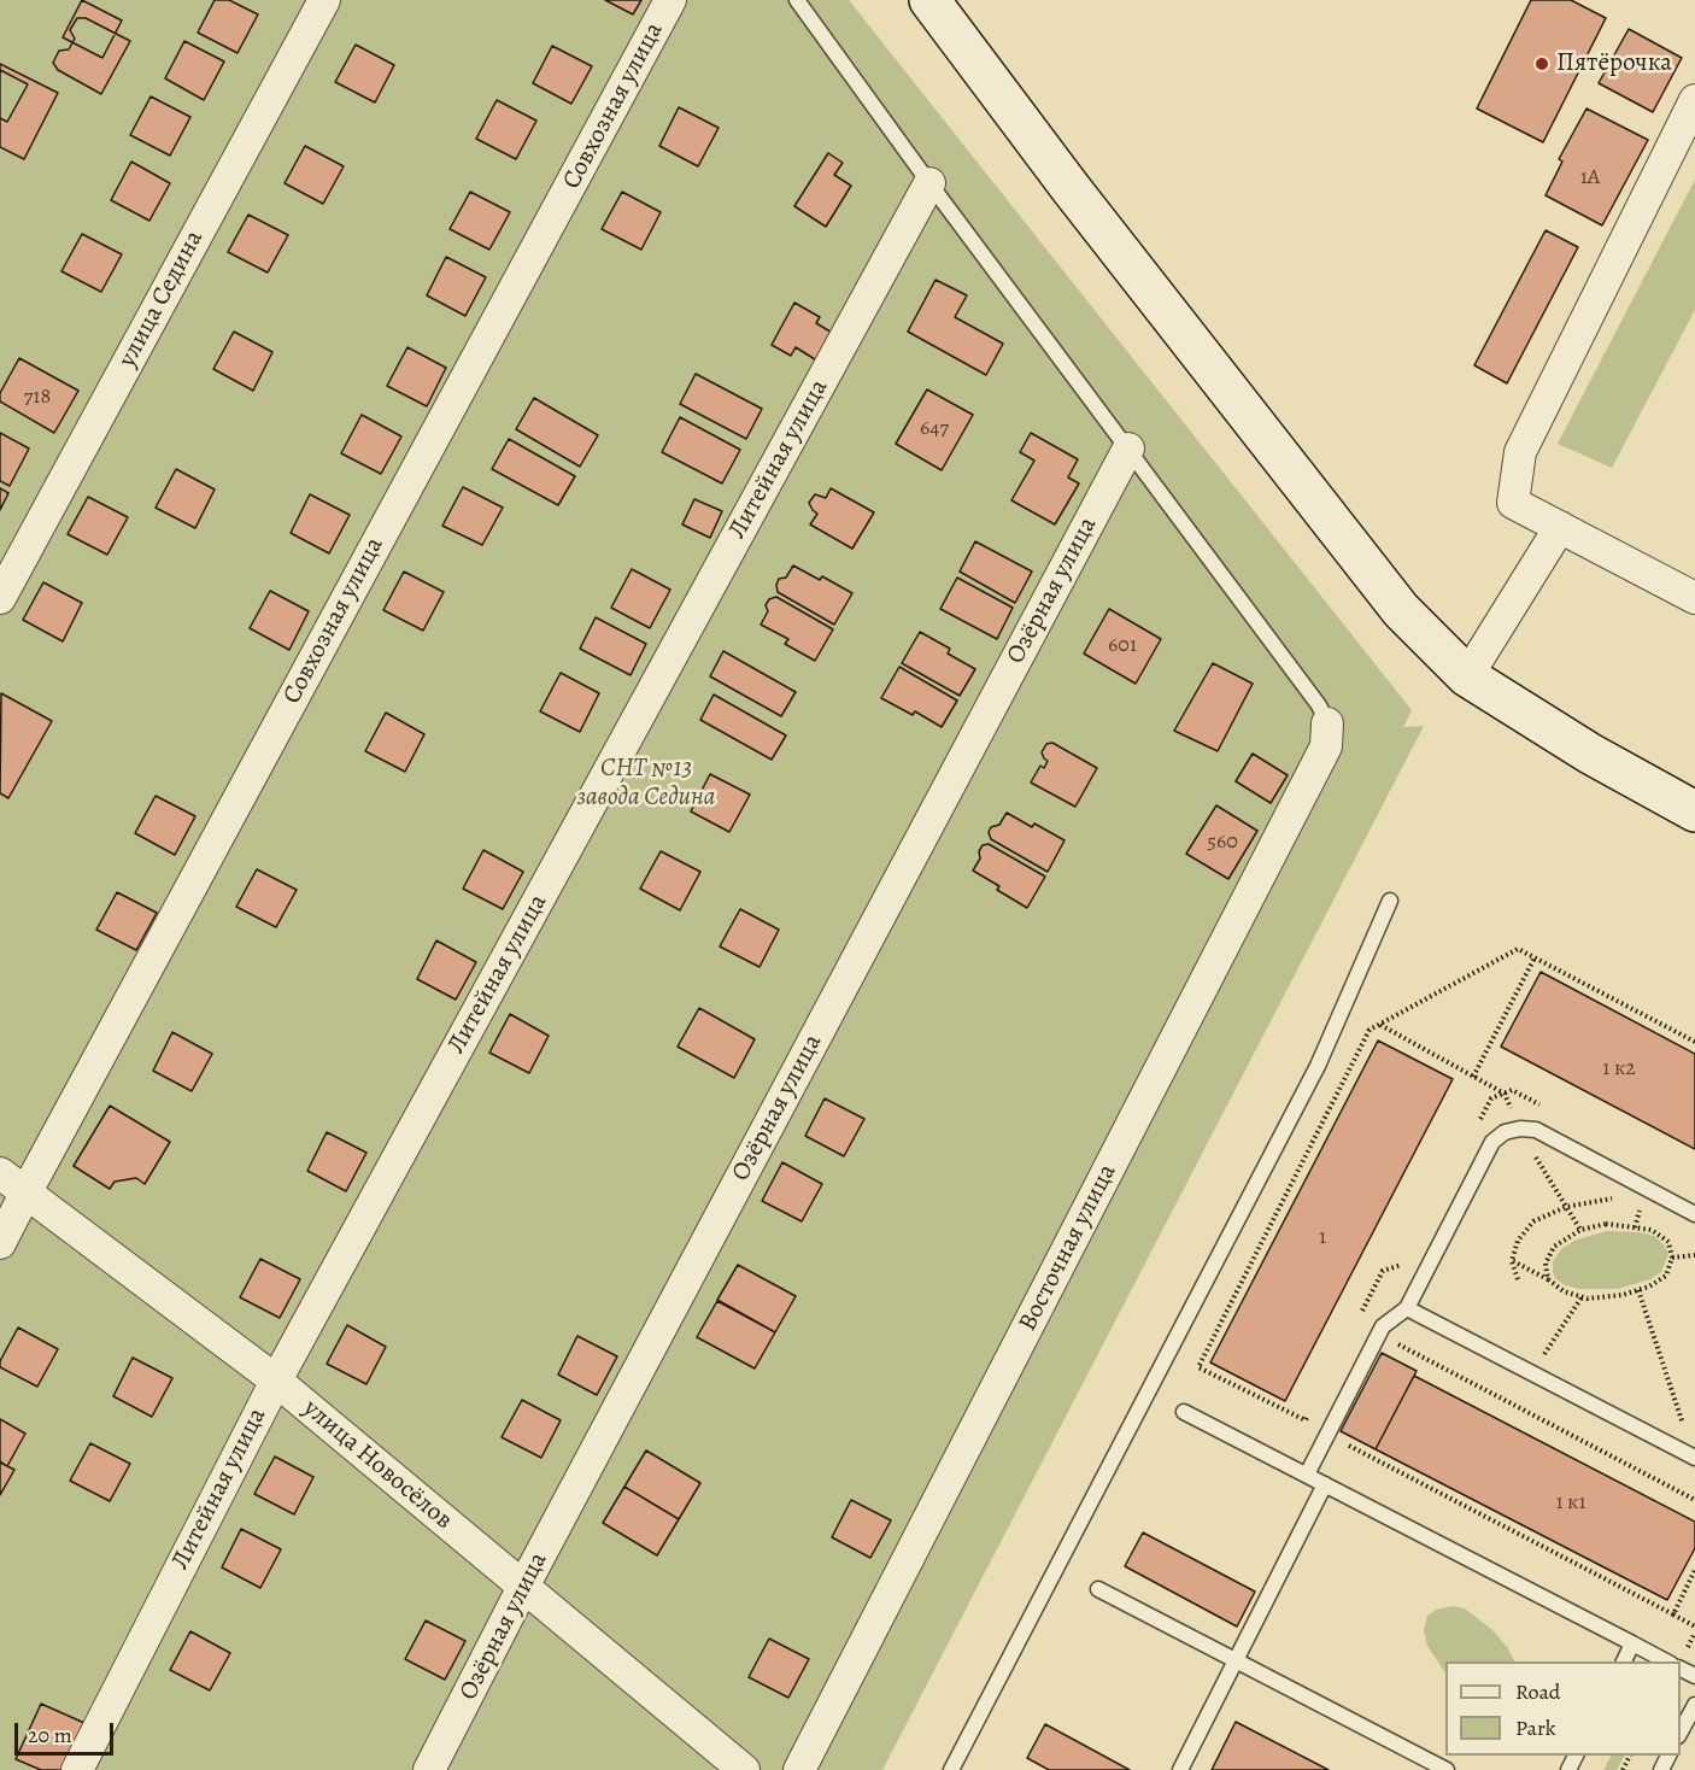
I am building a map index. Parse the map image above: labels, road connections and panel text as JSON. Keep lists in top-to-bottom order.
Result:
{
  "streets": {
    "street": [
      "Совхозная улица",
      "улица Седина",
      "Литейная улица",
      "Озёрная улица",
      "Восточная улица",
      "улица Новосёлов"
    ]
  },
  "crossings": [
    ["Совхозная улица", "улица Новосёлов"],
    ["Литейная улица", "улица Новосёлов"],
    ["Озёрная улица", "улица Новосёлов"]
  ],
  "parks": ["СНТ №13 завода Седина"],
  "places": ["Пятёрочка"],
  "house_numbers": [
    "1А",
    "718",
    "647",
    "601",
    "560",
    "1 к2",
    "1",
    "1 к1"
  ],
  "legend": ["Road", "Park"],
  "scale_bar": "20 m"
}
